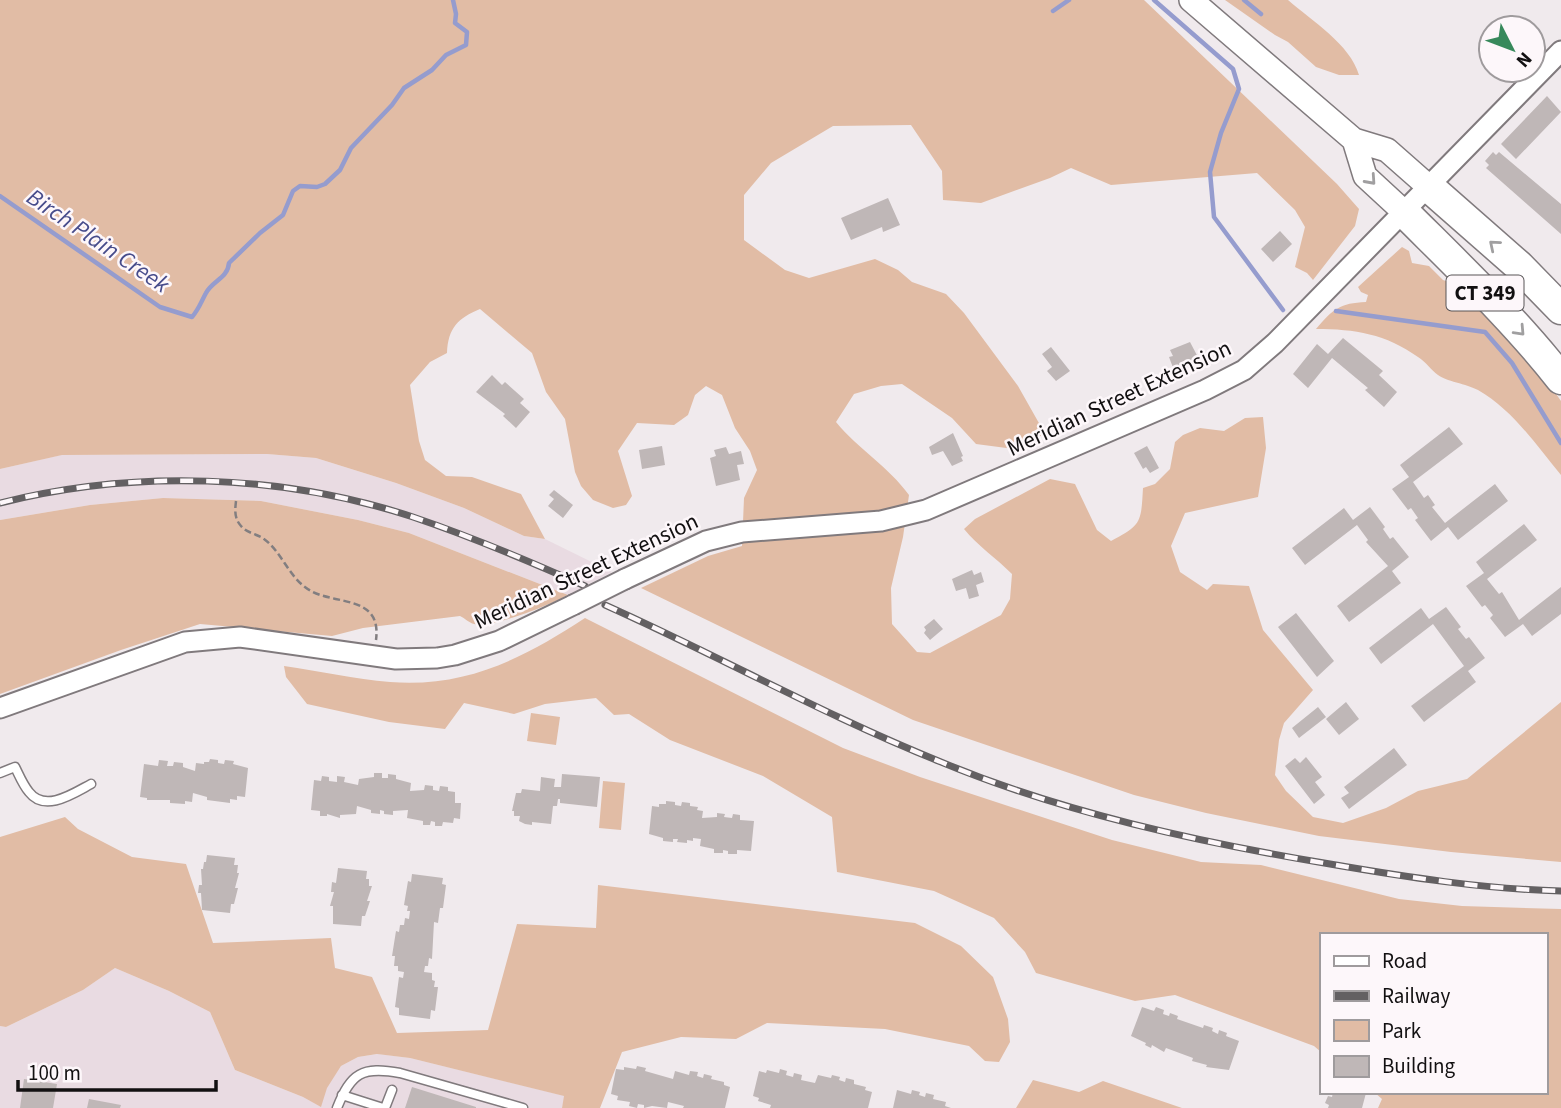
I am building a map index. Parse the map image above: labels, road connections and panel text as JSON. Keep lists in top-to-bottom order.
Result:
{
  "streets": {
    "highway": ["CT 349"],
    "street": ["Meridian Street Extension"]
  },
  "crossings": [
    ["CT 349", "Meridian Street Extension"]
  ],
  "water": ["Birch Plain Creek"],
  "legend": [
    "Road",
    "Railway",
    "Park",
    "Building"
  ],
  "scale_bar": "100 m",
  "north": "bottom right"
}
